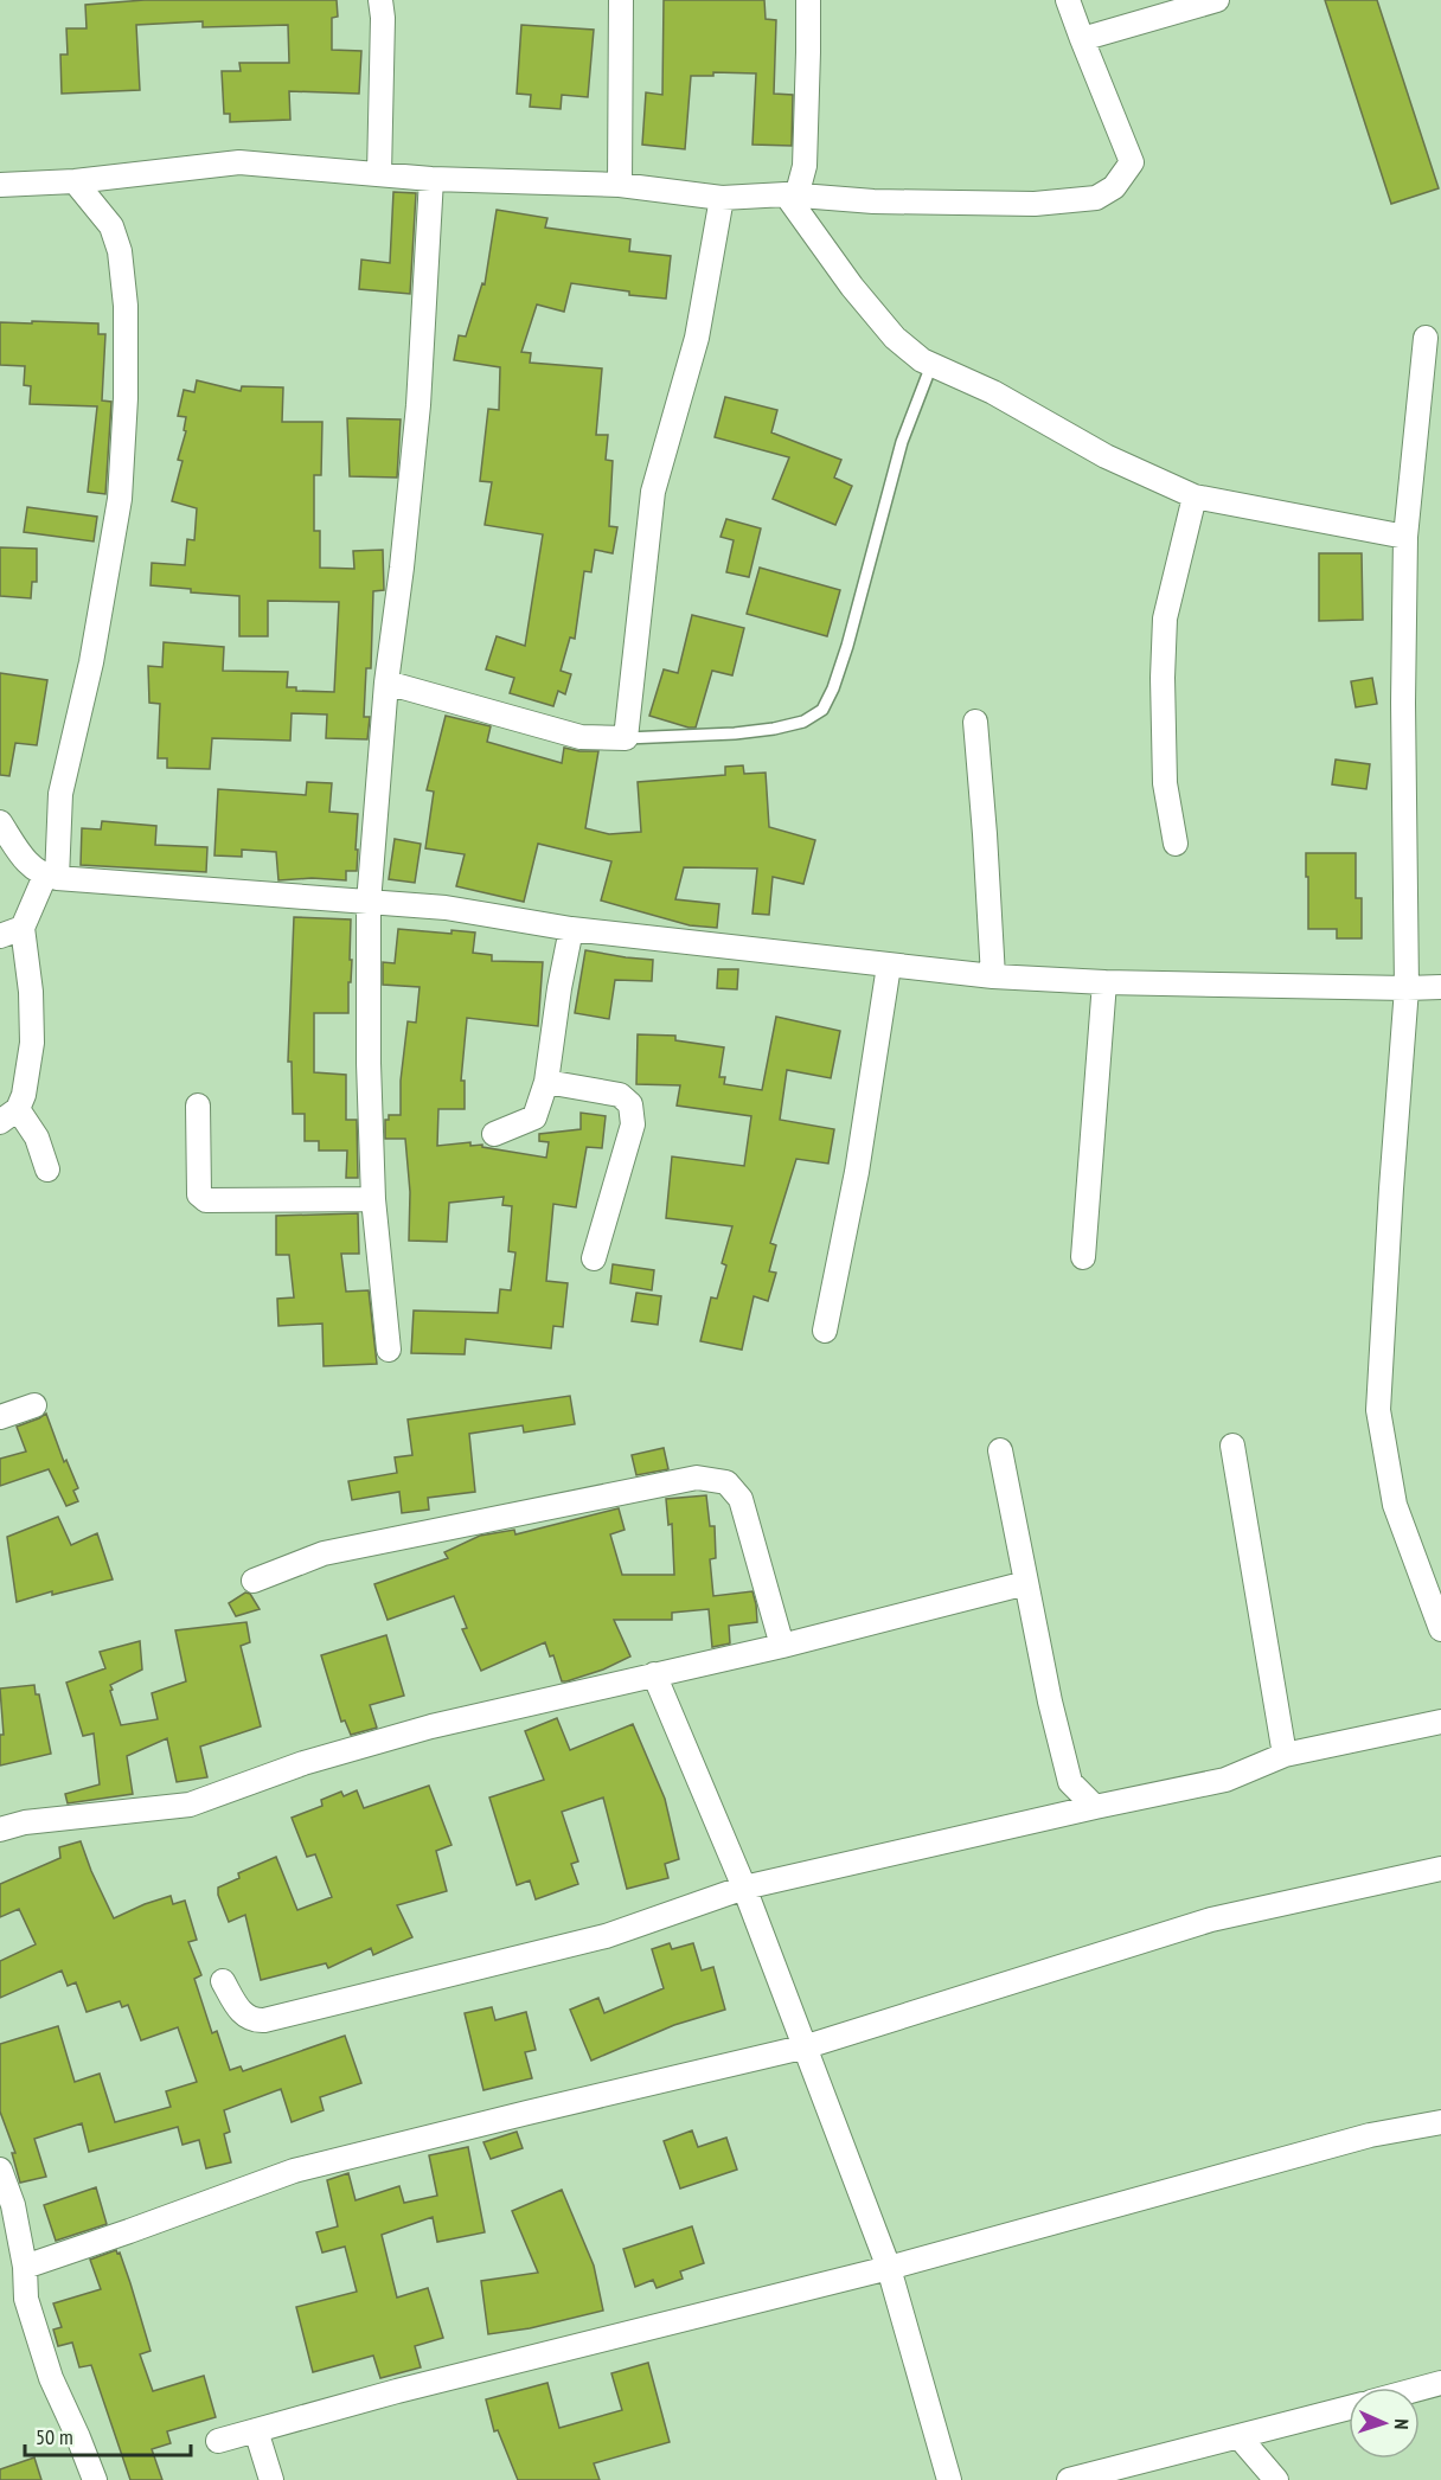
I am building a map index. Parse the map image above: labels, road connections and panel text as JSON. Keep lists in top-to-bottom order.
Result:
{
  "scale_bar": "50 m",
  "north": "right"
}
